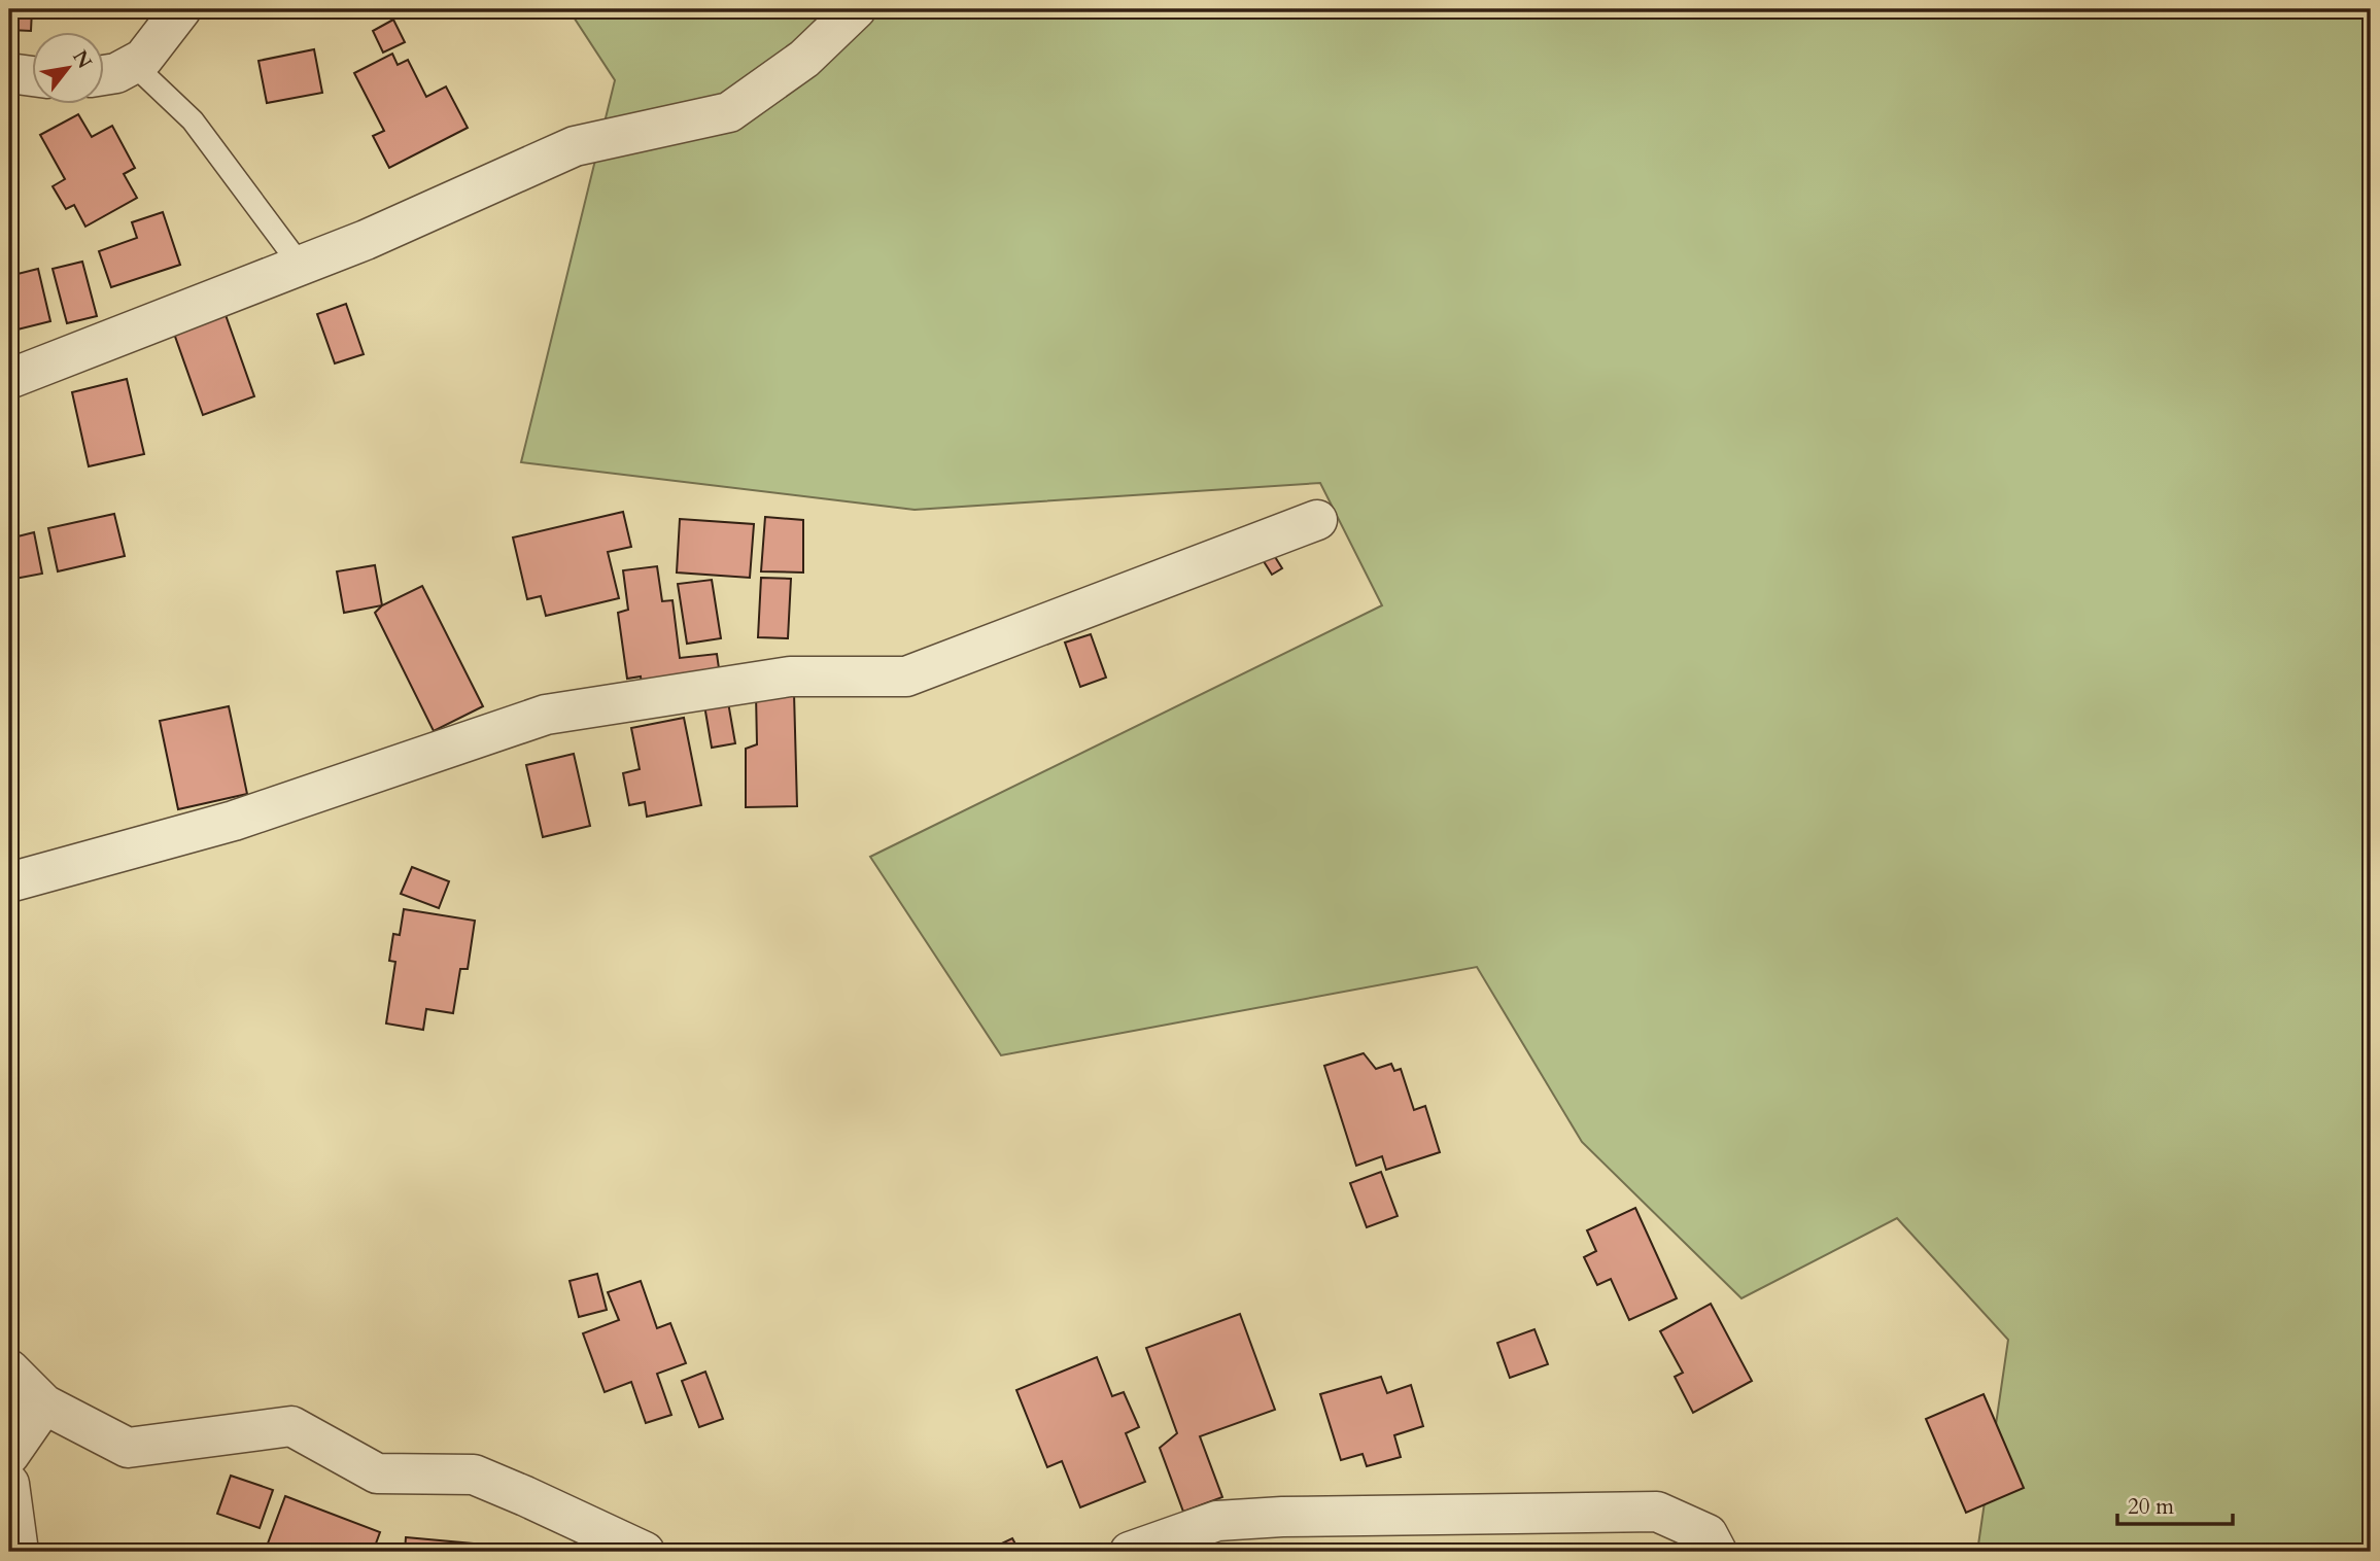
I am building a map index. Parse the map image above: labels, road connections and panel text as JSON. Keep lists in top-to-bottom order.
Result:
{
  "scale_bar": "20 m",
  "north": "top right"
}
